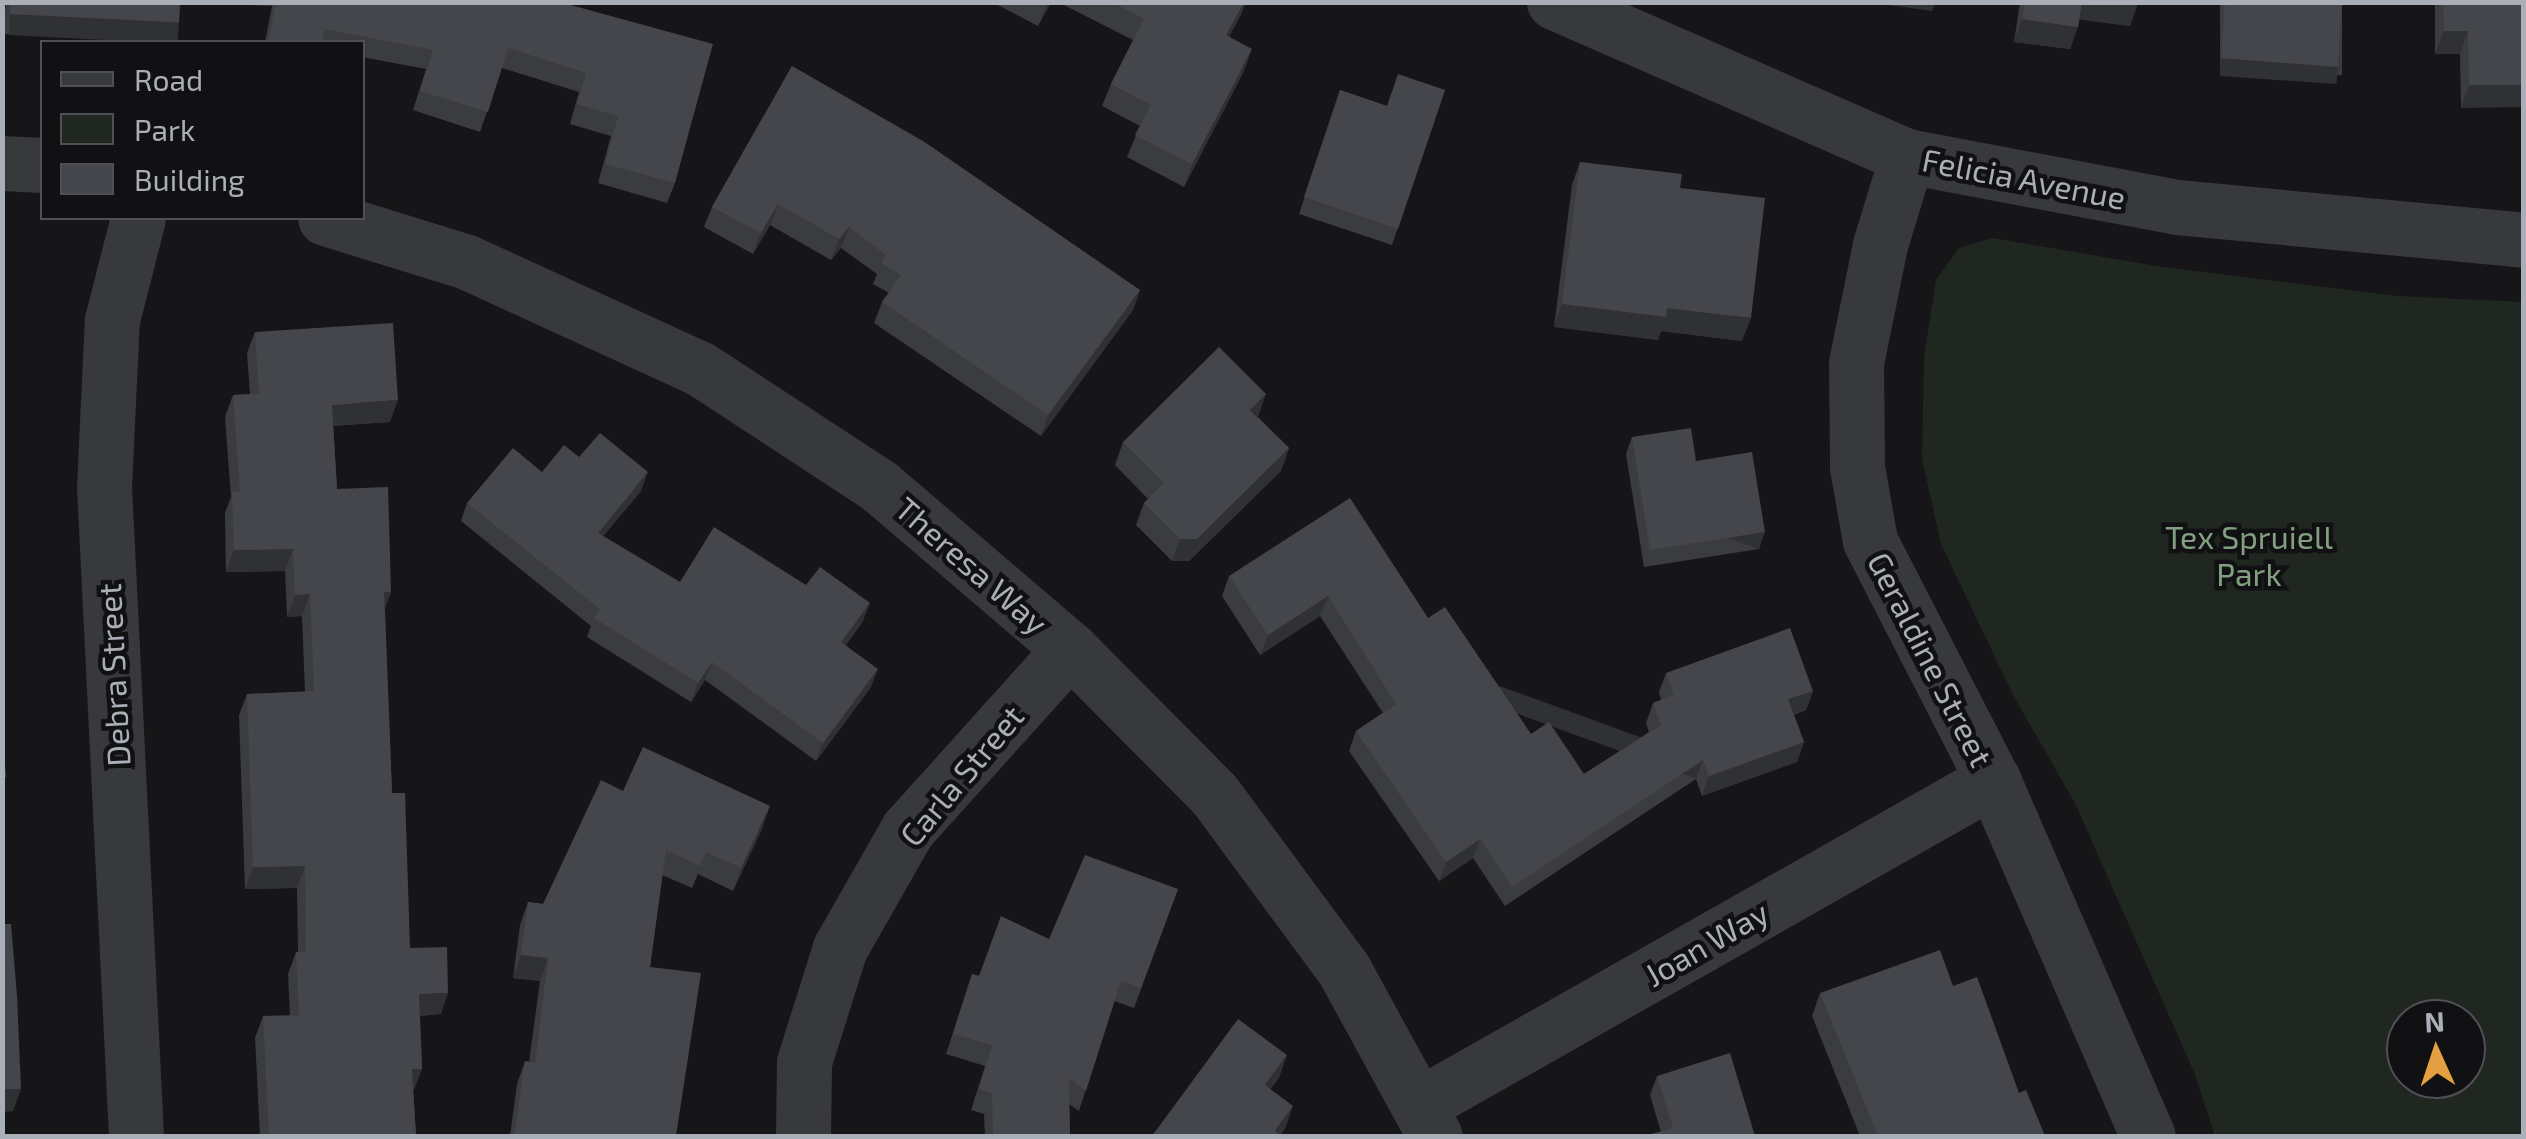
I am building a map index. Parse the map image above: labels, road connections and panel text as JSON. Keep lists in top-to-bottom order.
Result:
{
  "streets": {
    "street": [
      "Felicia Avenue",
      "Theresa Way",
      "Geraldine Street",
      "Debra Street",
      "Carla Street",
      "Joan Way"
    ]
  },
  "crossings": [
    ["Felicia Avenue", "Geraldine Street"],
    ["Theresa Way", "Carla Street"],
    ["Theresa Way", "Joan Way"],
    ["Geraldine Street", "Joan Way"]
  ],
  "parks": ["Tex Spruiell Park"],
  "legend": ["Road", "Park", "Building"],
  "north": "top"
}
